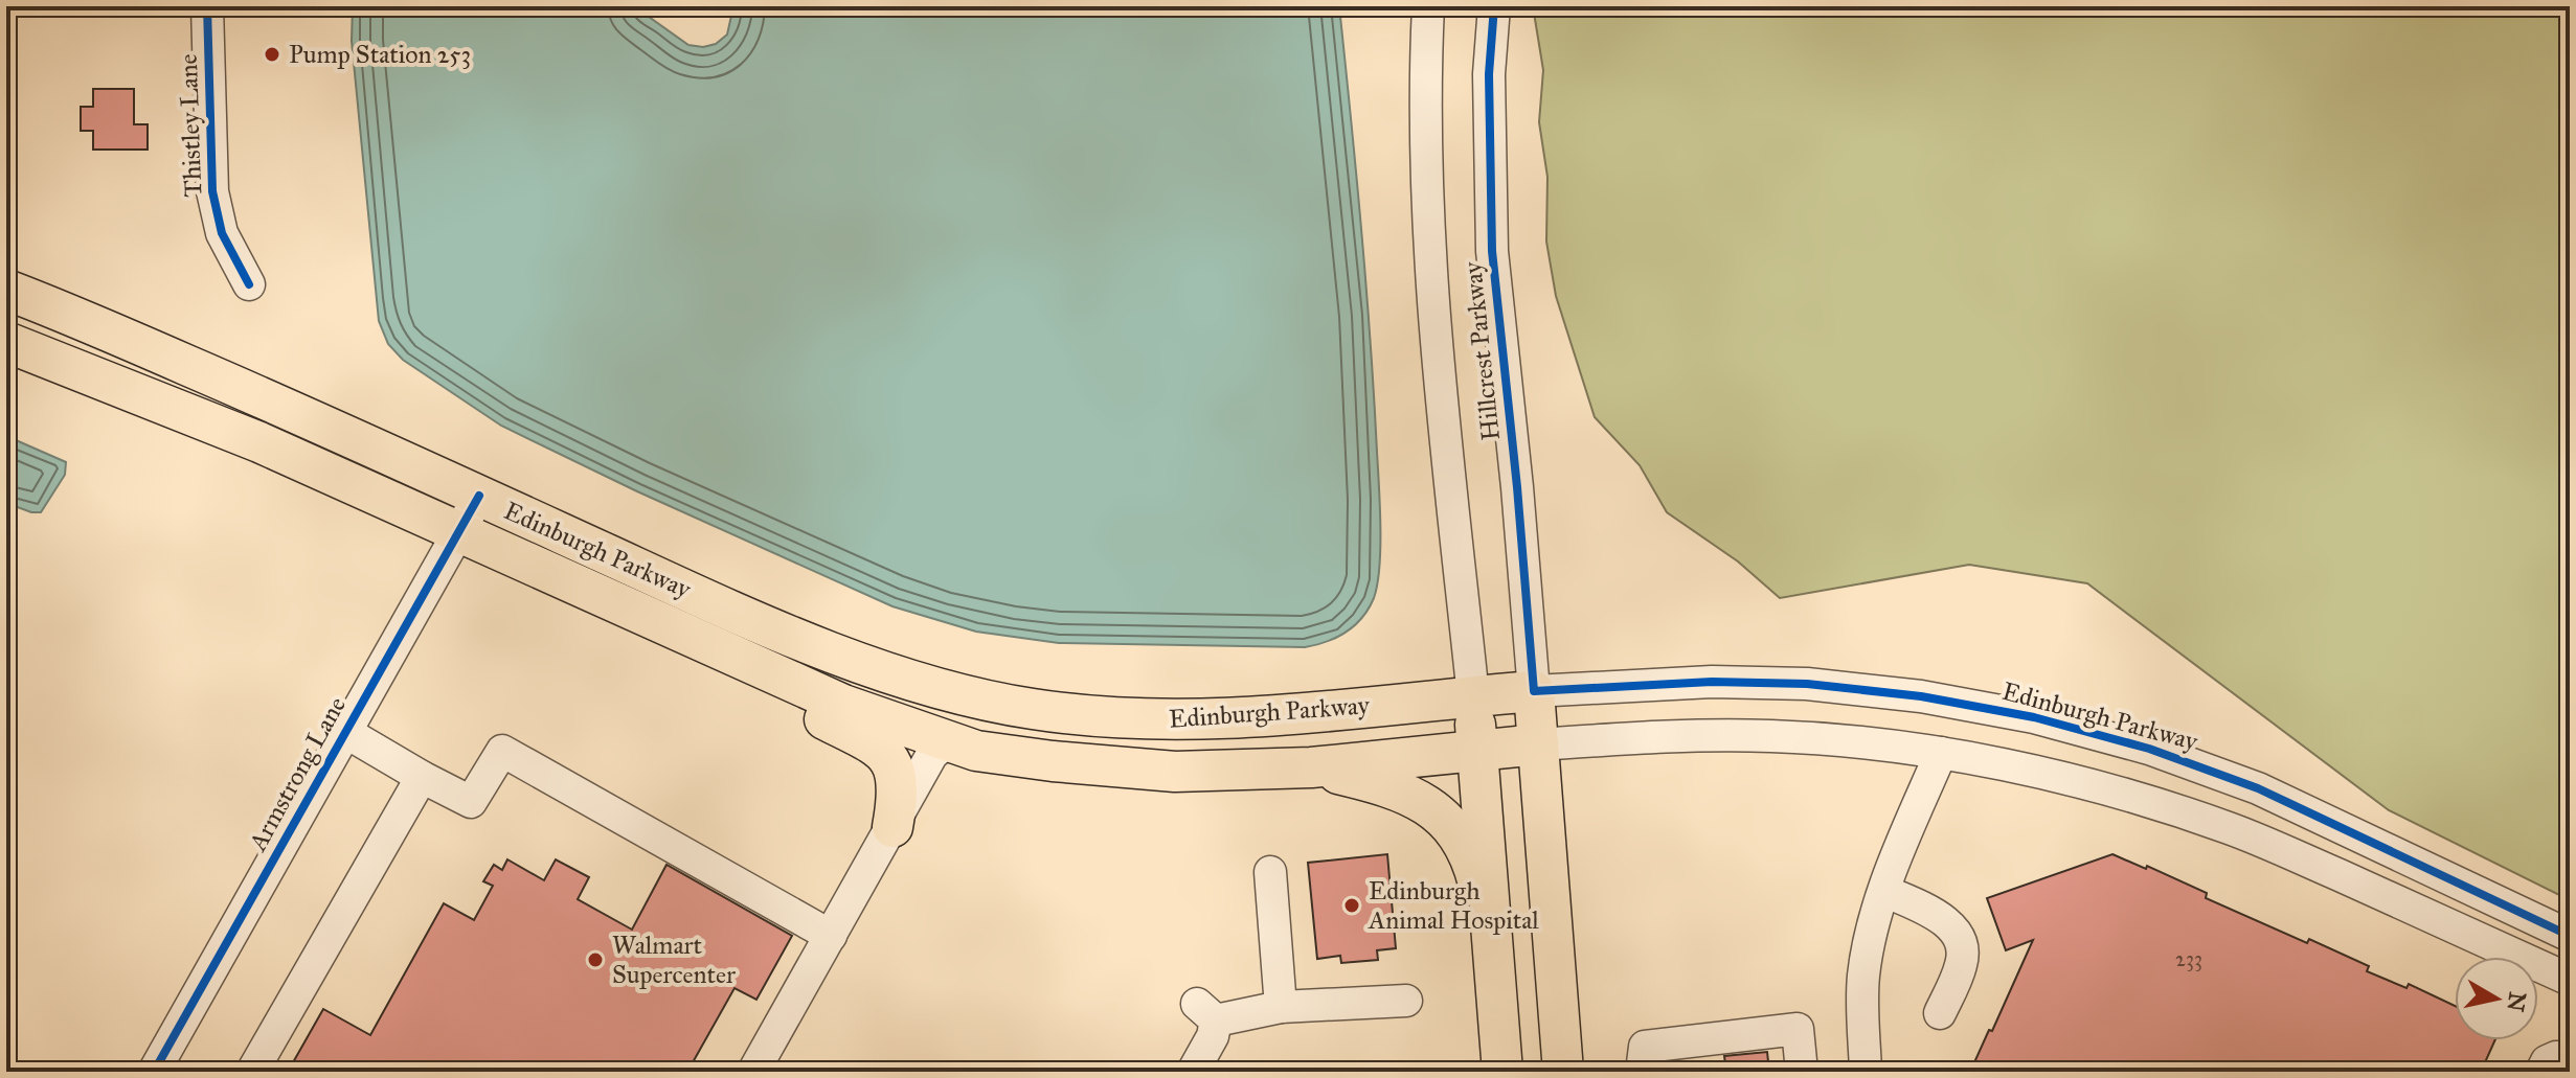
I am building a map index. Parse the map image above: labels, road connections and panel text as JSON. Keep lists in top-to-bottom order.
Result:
{
  "streets": {
    "main road": ["Hillcrest Parkway", "Edinburgh Parkway"],
    "street": ["Thistley Lane", "Armstrong Lane"]
  },
  "crossings": [
    ["Hillcrest Parkway", "Edinburgh Parkway"],
    ["Edinburgh Parkway", "Armstrong Lane"]
  ],
  "places": ["Pump Station 253", "Edinburgh Animal Hospital", "Walmart Supercenter"],
  "house_numbers": ["233"],
  "north": "right"
}
